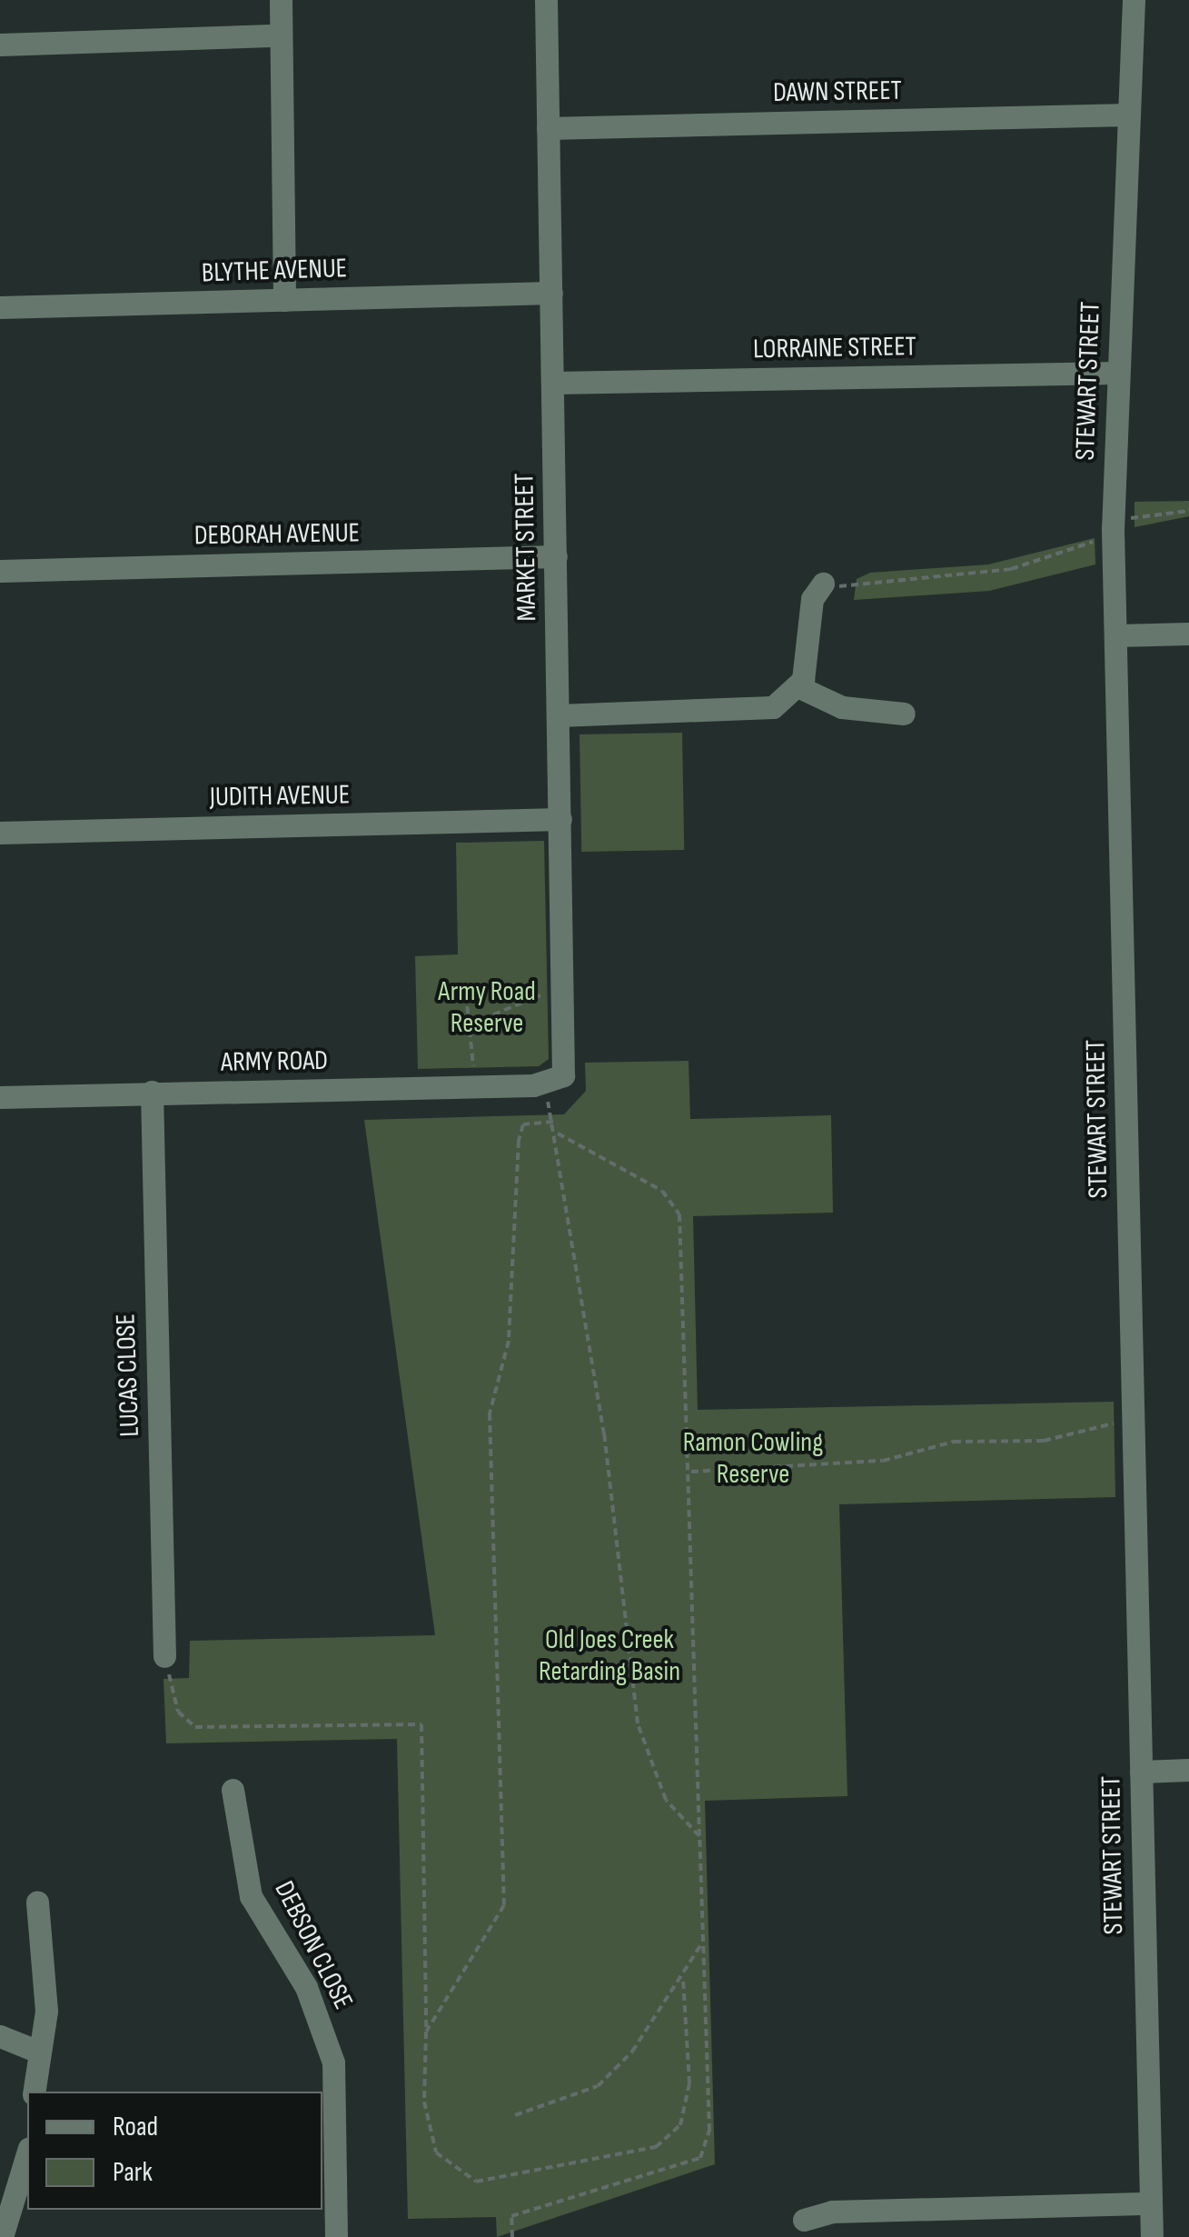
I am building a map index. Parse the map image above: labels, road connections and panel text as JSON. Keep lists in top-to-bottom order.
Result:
{
  "streets": {
    "street": [
      "DAWN STREET",
      "BLYTHE AVENUE",
      "LORRAINE STREET",
      "STEWART STREET",
      "DEBORAH AVENUE",
      "MARKET STREET",
      "JUDITH AVENUE",
      "ARMY ROAD",
      "LUCAS CLOSE",
      "DEBSON CLOSE"
    ]
  },
  "crossings": [
    ["DAWN STREET", "STEWART STREET"],
    ["DAWN STREET", "MARKET STREET"],
    ["BLYTHE AVENUE", "MARKET STREET"],
    ["LORRAINE STREET", "STEWART STREET"],
    ["LORRAINE STREET", "MARKET STREET"],
    ["DEBORAH AVENUE", "MARKET STREET"],
    ["MARKET STREET", "JUDITH AVENUE"],
    ["MARKET STREET", "ARMY ROAD"],
    ["ARMY ROAD", "LUCAS CLOSE"]
  ],
  "parks": ["Army Road Reserve", "Ramon Cowling Reserve", "Old Joes Creek Retarding Basin"],
  "legend": ["Road", "Park"]
}
